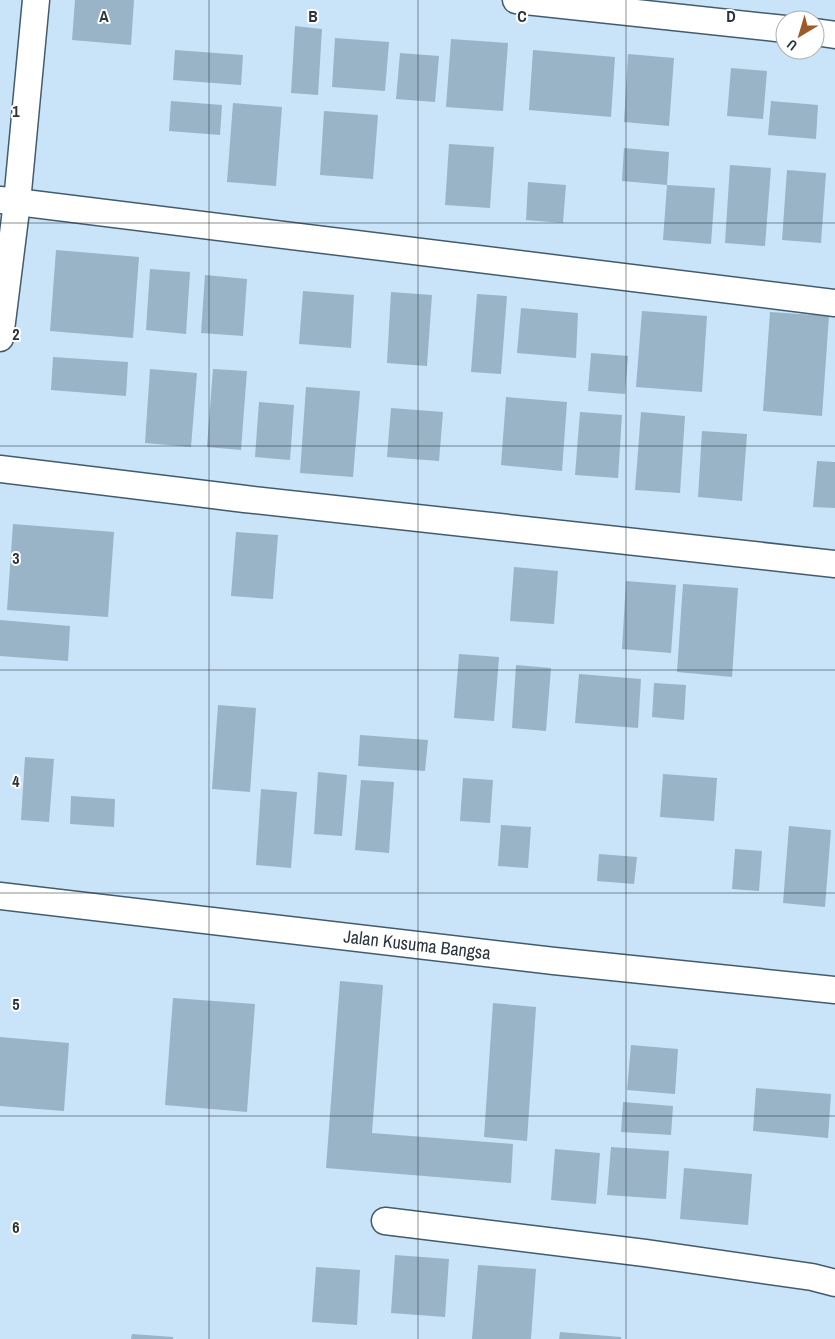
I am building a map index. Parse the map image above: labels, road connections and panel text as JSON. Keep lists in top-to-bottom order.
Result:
{
  "streets": {
    "street": ["Jalan Kusuma Bangsa"]
  },
  "north": "bottom left",
  "grid": {
    "columns": [
      "A",
      "B",
      "C",
      "D"
    ],
    "rows": [
      "1",
      "2",
      "3",
      "4",
      "5",
      "6"
    ]
  }
}
